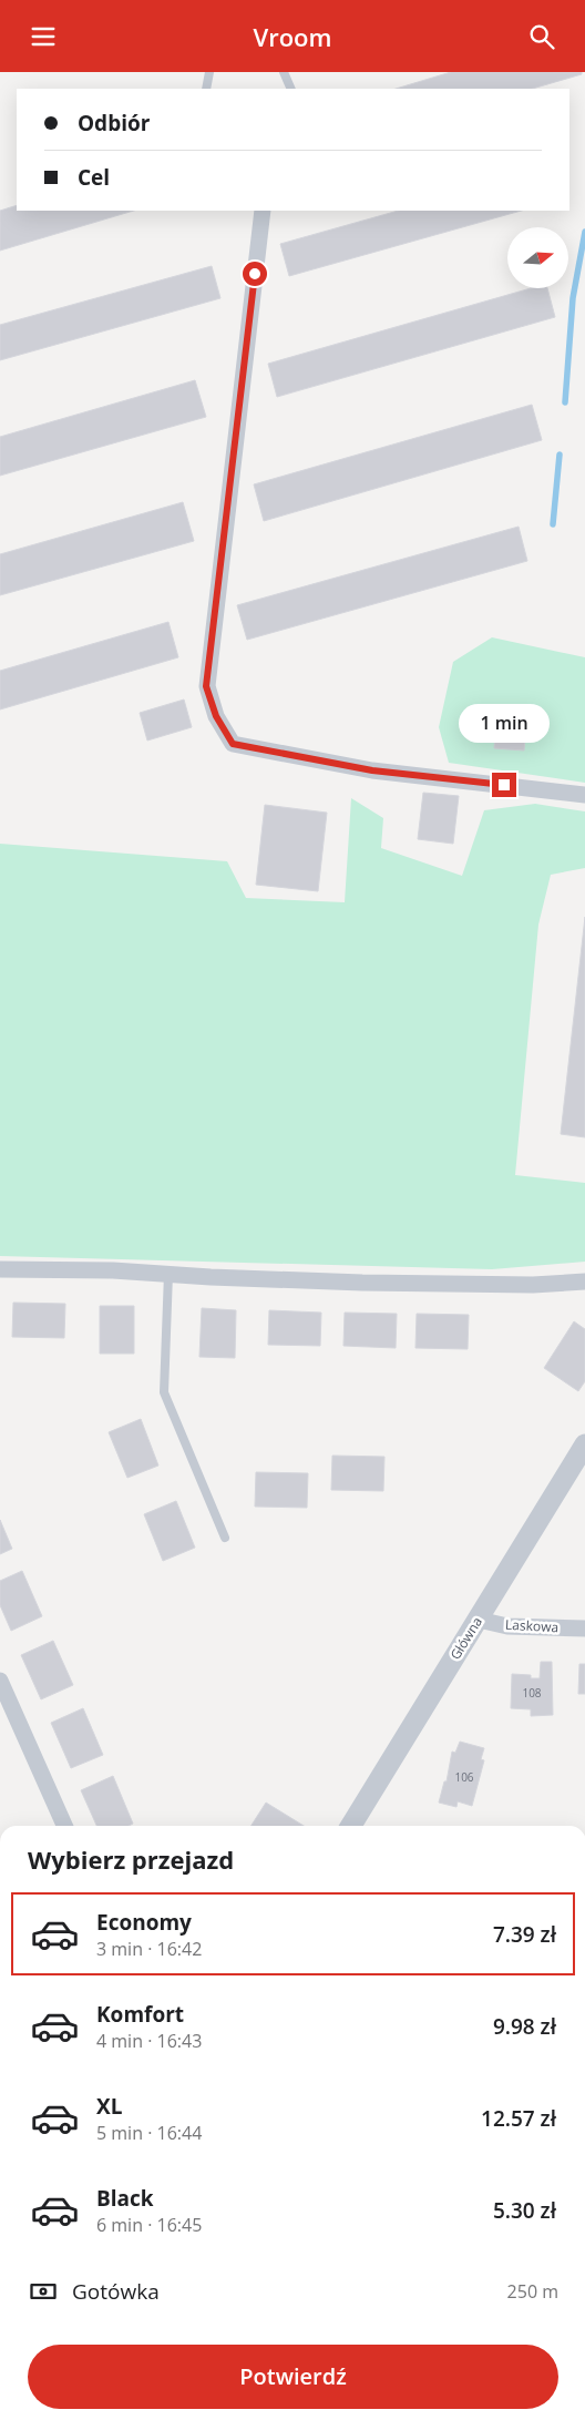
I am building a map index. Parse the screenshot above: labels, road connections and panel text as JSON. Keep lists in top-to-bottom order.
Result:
{
  "streets": {
    "street": ["Laskowa", "Główna"]
  },
  "crossings": [
    ["Laskowa", "Główna"]
  ],
  "house_numbers": ["108", "106"],
  "north": "right",
  "page": {
    "header": "Vroom",
    "banner": ["Odbiór", "Cel"],
    "bubble": "1 min",
    "heading": "Wybierz przejazd",
    "list": [
      {
        "name": "Economy",
        "note": "3 min · 16:42",
        "value": "7.39 zł"
      },
      {
        "name": "Komfort",
        "note": "4 min · 16:43",
        "value": "9.98 zł"
      },
      {
        "name": "XL",
        "note": "5 min · 16:44",
        "value": "12.57 zł"
      },
      {
        "name": "Black",
        "note": "6 min · 16:45",
        "value": "5.30 zł"
      }
    ],
    "pay": ["Gotówka", "250 m"],
    "buttons": "Potwierdź"
  }
}
